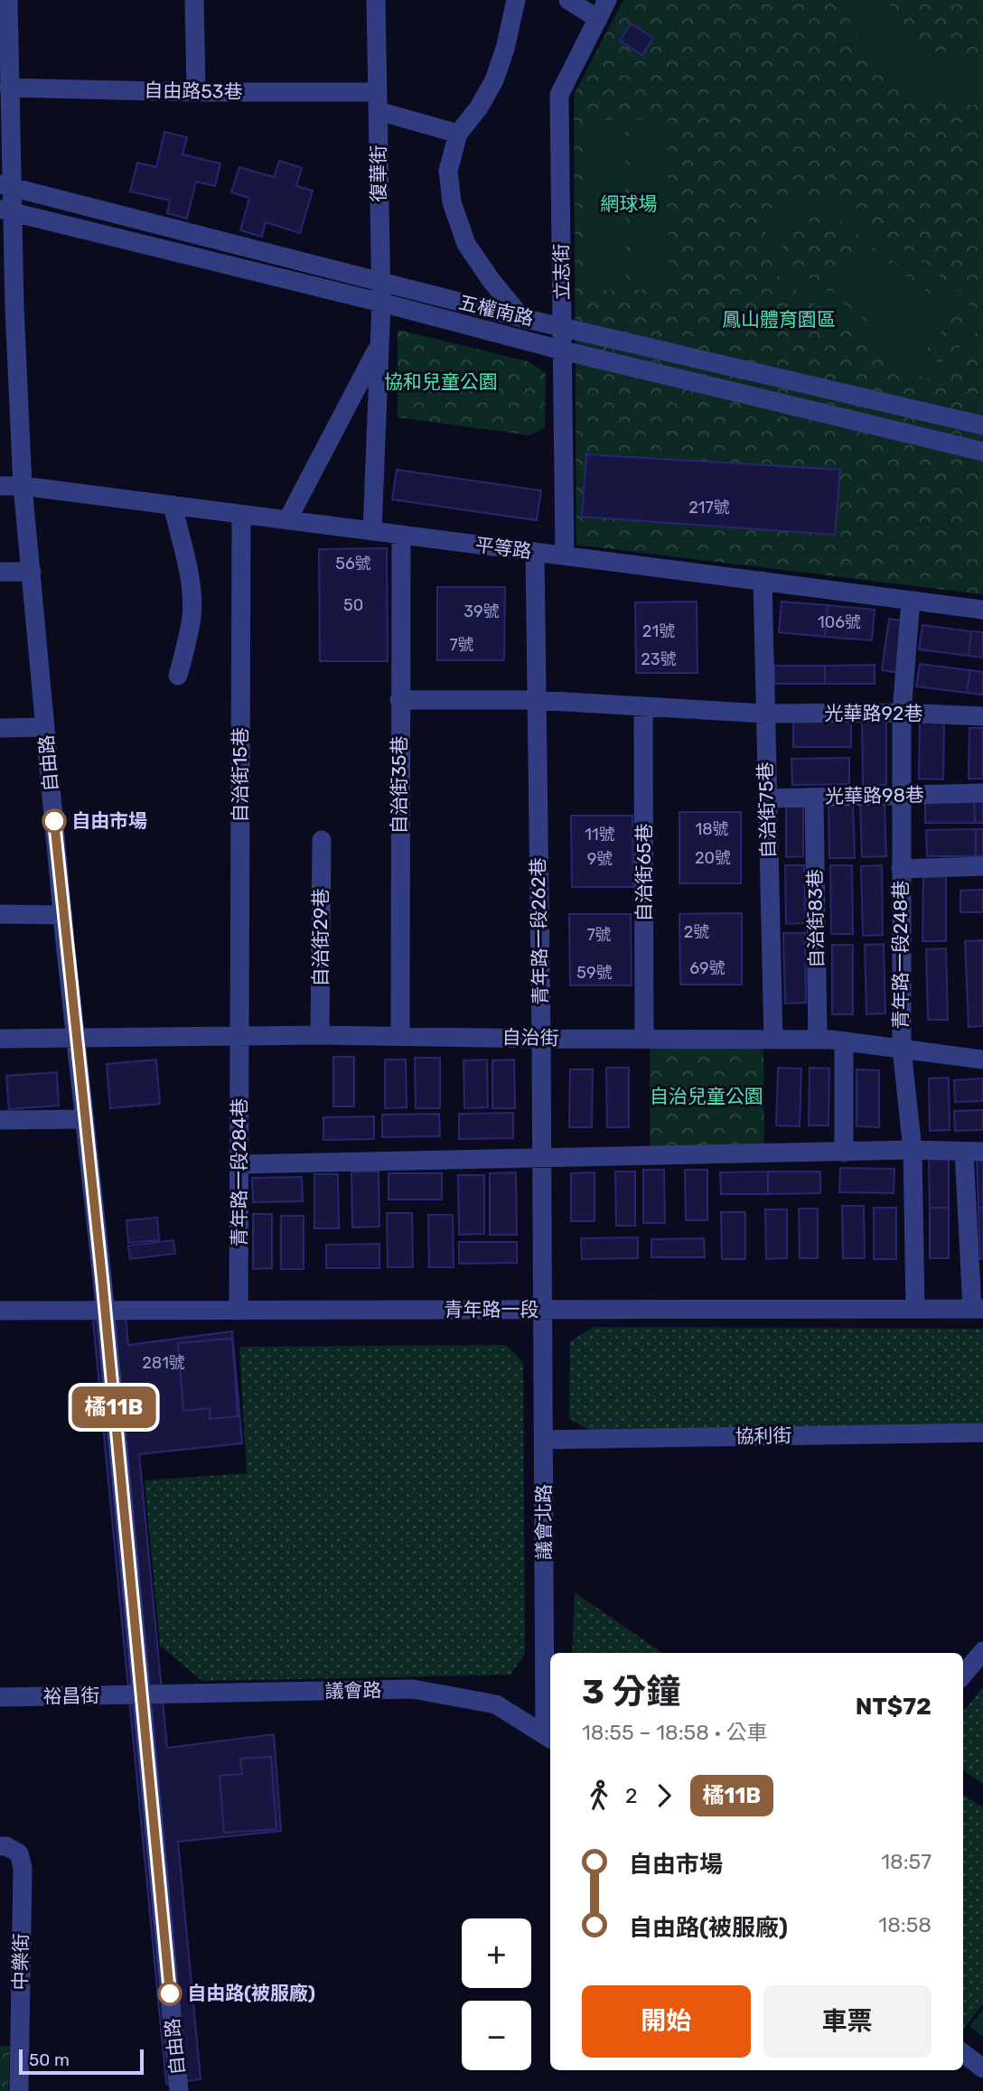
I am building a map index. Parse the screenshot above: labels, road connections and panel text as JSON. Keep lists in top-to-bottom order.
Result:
{
  "streets": {
    "street": [
      "自由路53巷",
      "復華街",
      "立志街",
      "五權南路",
      "平等路",
      "光華路92巷",
      "自由路",
      "自治街15巷",
      "自治街35巷",
      "光華路98巷",
      "自治街75巷",
      "自治街65巷",
      "自治街83巷",
      "青年路一段262巷",
      "自治街29巷",
      "青年路一段248巷",
      "自治街",
      "青年路一段284巷",
      "青年路一段",
      "協利街",
      "議會北路",
      "議會路",
      "裕昌街",
      "中樂街"
    ]
  },
  "crossings": [
    ["自由路53巷", "復華街"],
    ["自由路53巷", "自由路"],
    ["復華街", "五權南路"],
    ["復華街", "平等路"],
    ["立志街", "五權南路"],
    ["立志街", "平等路"],
    ["五權南路", "自由路"],
    ["平等路", "自由路"],
    ["平等路", "自治街15巷"],
    ["平等路", "自治街35巷"],
    ["平等路", "自治街75巷"],
    ["平等路", "青年路一段262巷"],
    ["平等路", "青年路一段248巷"],
    ["光華路92巷", "自治街35巷"],
    ["光華路92巷", "自治街75巷"],
    ["光華路92巷", "自治街65巷"],
    ["光華路92巷", "青年路一段262巷"],
    ["光華路92巷", "青年路一段248巷"],
    ["自由路", "自治街"],
    ["自由路", "青年路一段"],
    ["自由路", "議會路"],
    ["自由路", "裕昌街"],
    ["自治街15巷", "自治街"],
    ["自治街15巷", "青年路一段284巷"],
    ["自治街35巷", "自治街"],
    ["光華路98巷", "自治街75巷"],
    ["光華路98巷", "自治街83巷"],
    ["光華路98巷", "青年路一段248巷"],
    ["自治街75巷", "自治街"],
    ["自治街65巷", "自治街"],
    ["自治街83巷", "自治街"],
    ["青年路一段262巷", "自治街"],
    ["青年路一段262巷", "青年路一段"],
    ["青年路一段262巷", "議會北路"],
    ["自治街29巷", "自治街"],
    ["青年路一段248巷", "自治街"],
    ["青年路一段248巷", "青年路一段"],
    ["自治街", "青年路一段284巷"],
    ["青年路一段284巷", "青年路一段"],
    ["青年路一段", "議會北路"],
    ["協利街", "議會北路"],
    ["議會北路", "議會路"],
    ["議會路", "裕昌街"]
  ],
  "parks": [
    "網球場",
    "鳳山體育園區",
    "協和兒童公園",
    "自治兒童公園"
  ],
  "places": ["自由市場", "自由路(被服廠)"],
  "lines": ["bus line 橘11B"],
  "house_numbers": [
    "217號",
    "56號",
    "50",
    "39號",
    "106號",
    "21號",
    "7號",
    "23號",
    "18號",
    "11號",
    "20號",
    "9號",
    "2號",
    "7號",
    "69號",
    "59號",
    "281號"
  ],
  "scale_bar": "50 m",
  "page": {
    "on_map": "橘11B",
    "heading": ["3 分鐘", "18:55 – 18:58 · 公車", "NT$72"],
    "legs": ["2", "橘11B"],
    "list": [
      {
        "name": "自由市場",
        "value": "18:57"
      },
      {
        "name": "自由路(被服廠)",
        "value": "18:58"
      }
    ],
    "map_buttons": ["+", "−"],
    "buttons": ["開始", "車票"],
    "scale": "50 m"
  }
}
